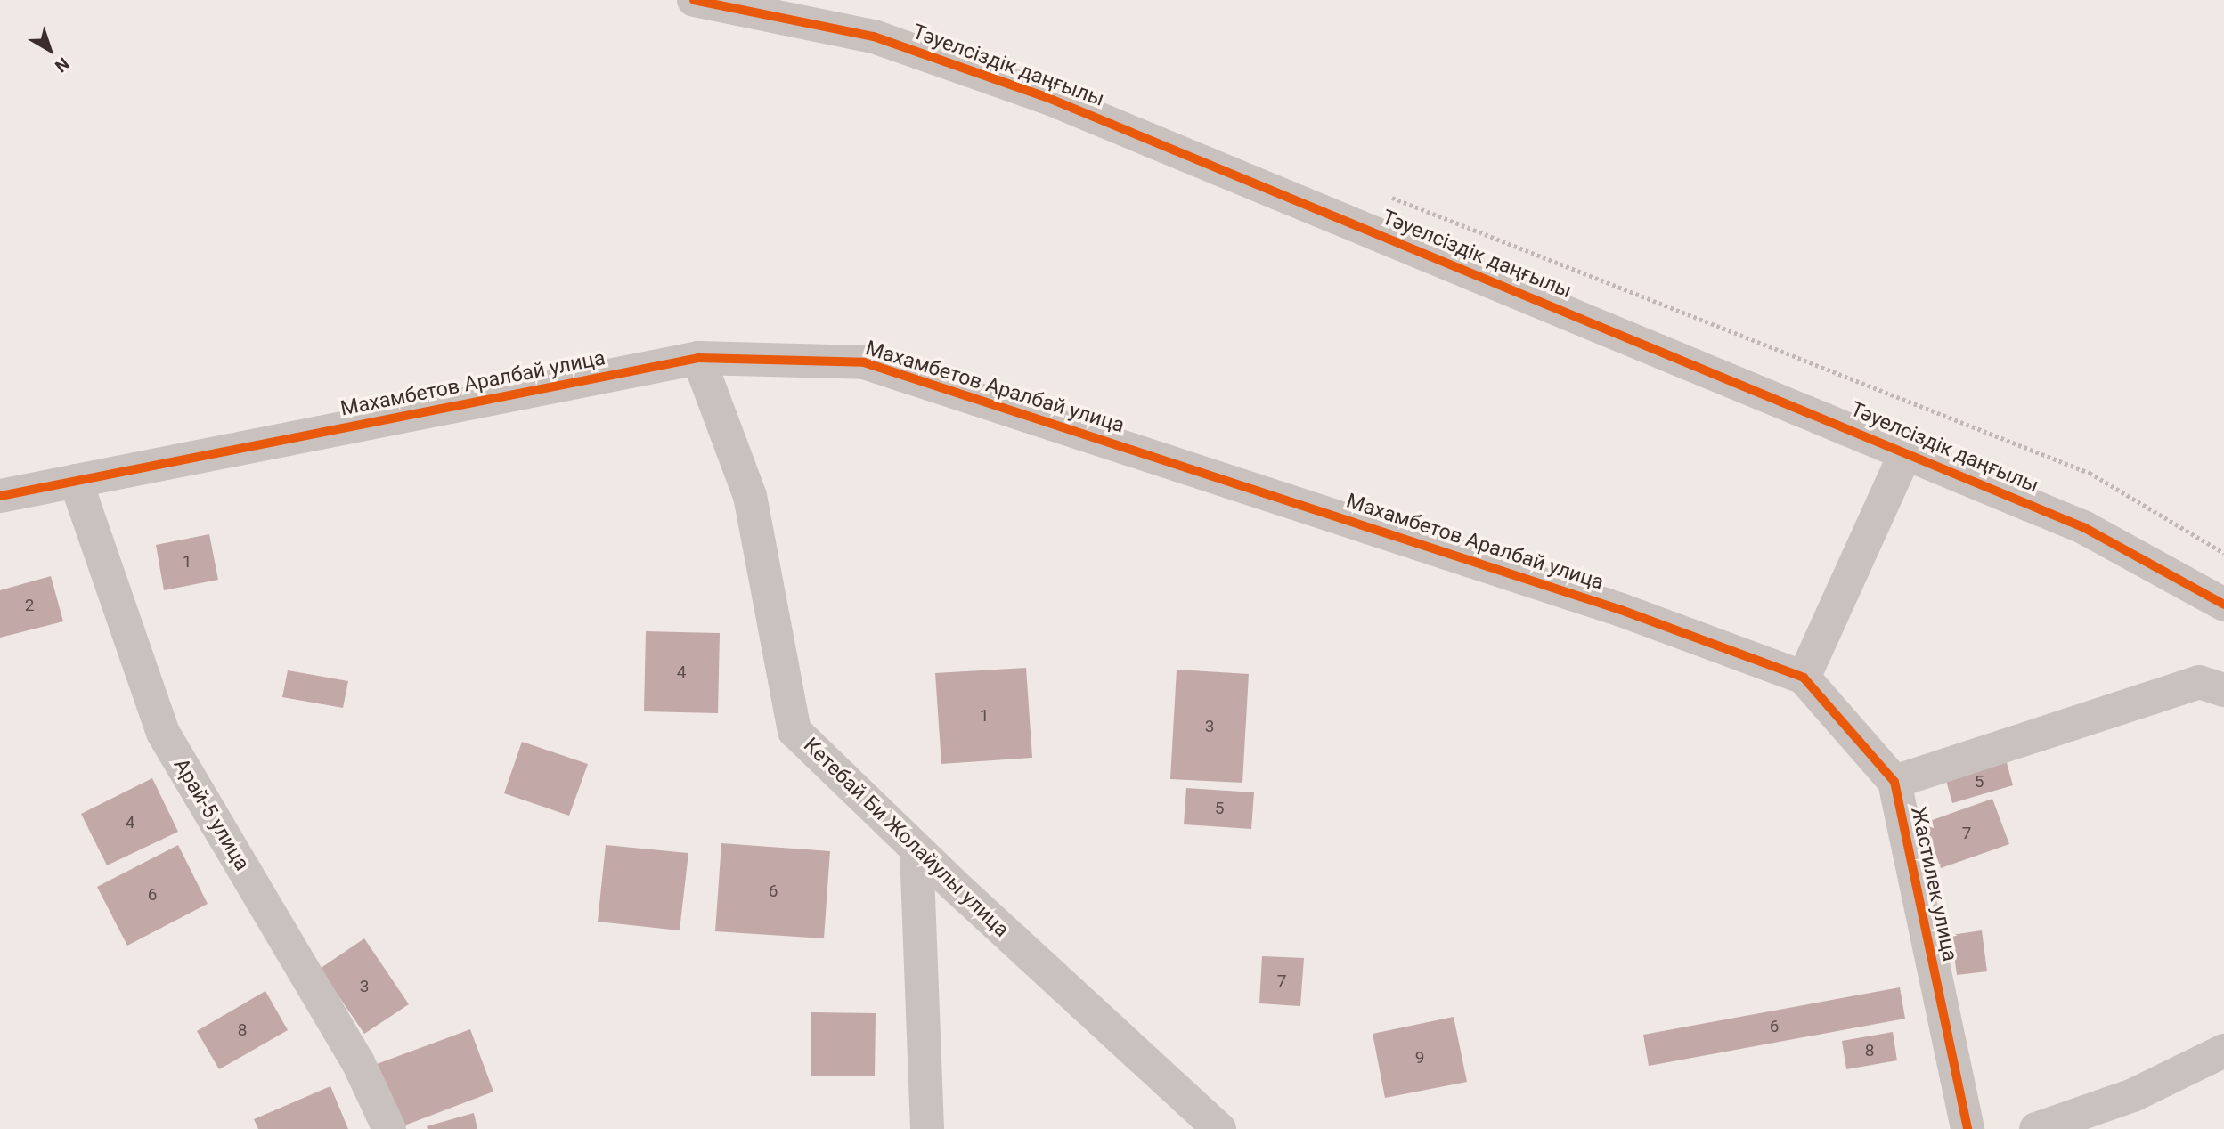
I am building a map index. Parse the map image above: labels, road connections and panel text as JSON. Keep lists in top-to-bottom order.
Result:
{
  "streets": {
    "street": [
      "Тәуелсіздік даңғылы",
      "Махамбетов Аралбай улица",
      "Арай-5 улица",
      "Кетебай Би Жолайулы улица",
      "Жастилек улица"
    ]
  },
  "crossings": [
    ["Махамбетов Аралбай улица", "Арай-5 улица"],
    ["Махамбетов Аралбай улица", "Кетебай Би Жолайулы улица"],
    ["Махамбетов Аралбай улица", "Жастилек улица"]
  ],
  "house_numbers": [
    "1",
    "2",
    "4",
    "1",
    "3",
    "5",
    "5",
    "4",
    "7",
    "6",
    "6",
    "7",
    "3",
    "6",
    "8",
    "8",
    "9"
  ],
  "north": "bottom right"
}
